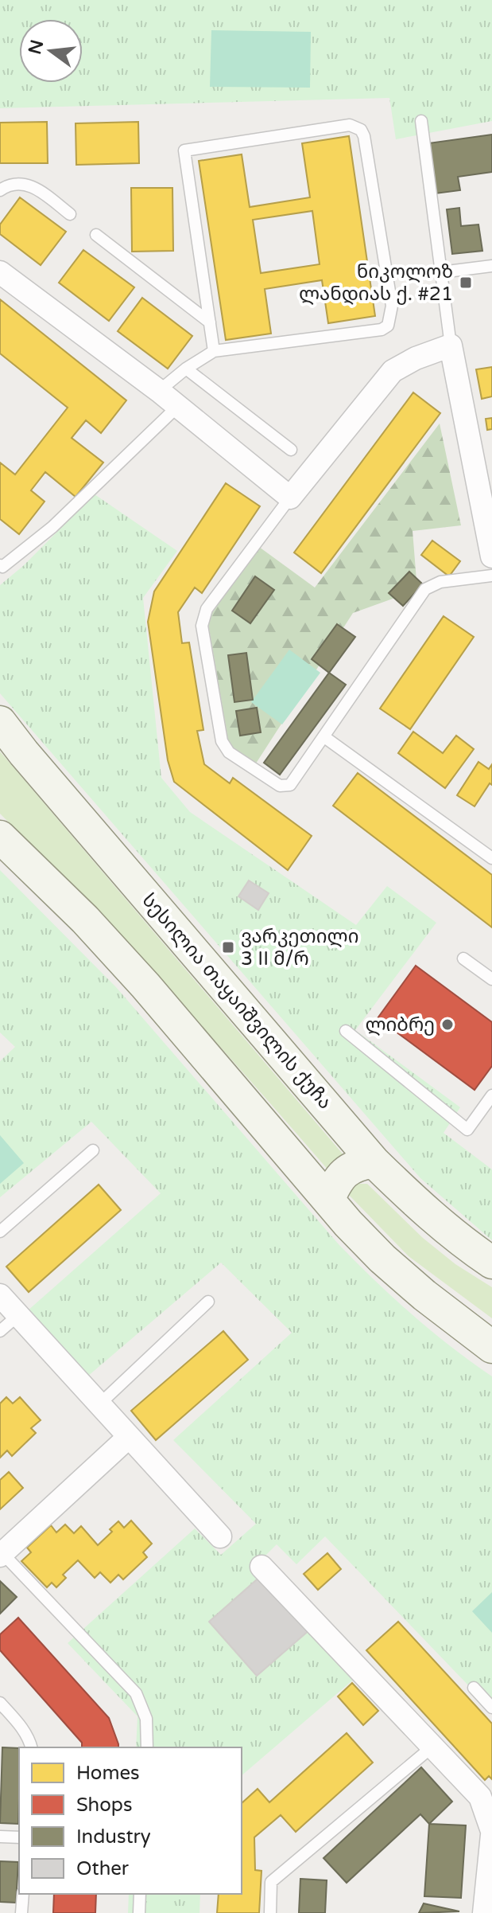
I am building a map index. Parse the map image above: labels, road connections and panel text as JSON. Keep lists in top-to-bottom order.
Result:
{
  "streets": {
    "main road": ["სესილია თაყაიშვილის ქუჩა"]
  },
  "places": {
    "transit": ["ნიკოლოზ ლანდიას ქ. #21", "ვარკეთილი 3 II მ/რ"],
    "other": ["ლიბრე"]
  },
  "legend": [
    "Homes",
    "Shops",
    "Industry",
    "Other"
  ],
  "north": "left"
}
